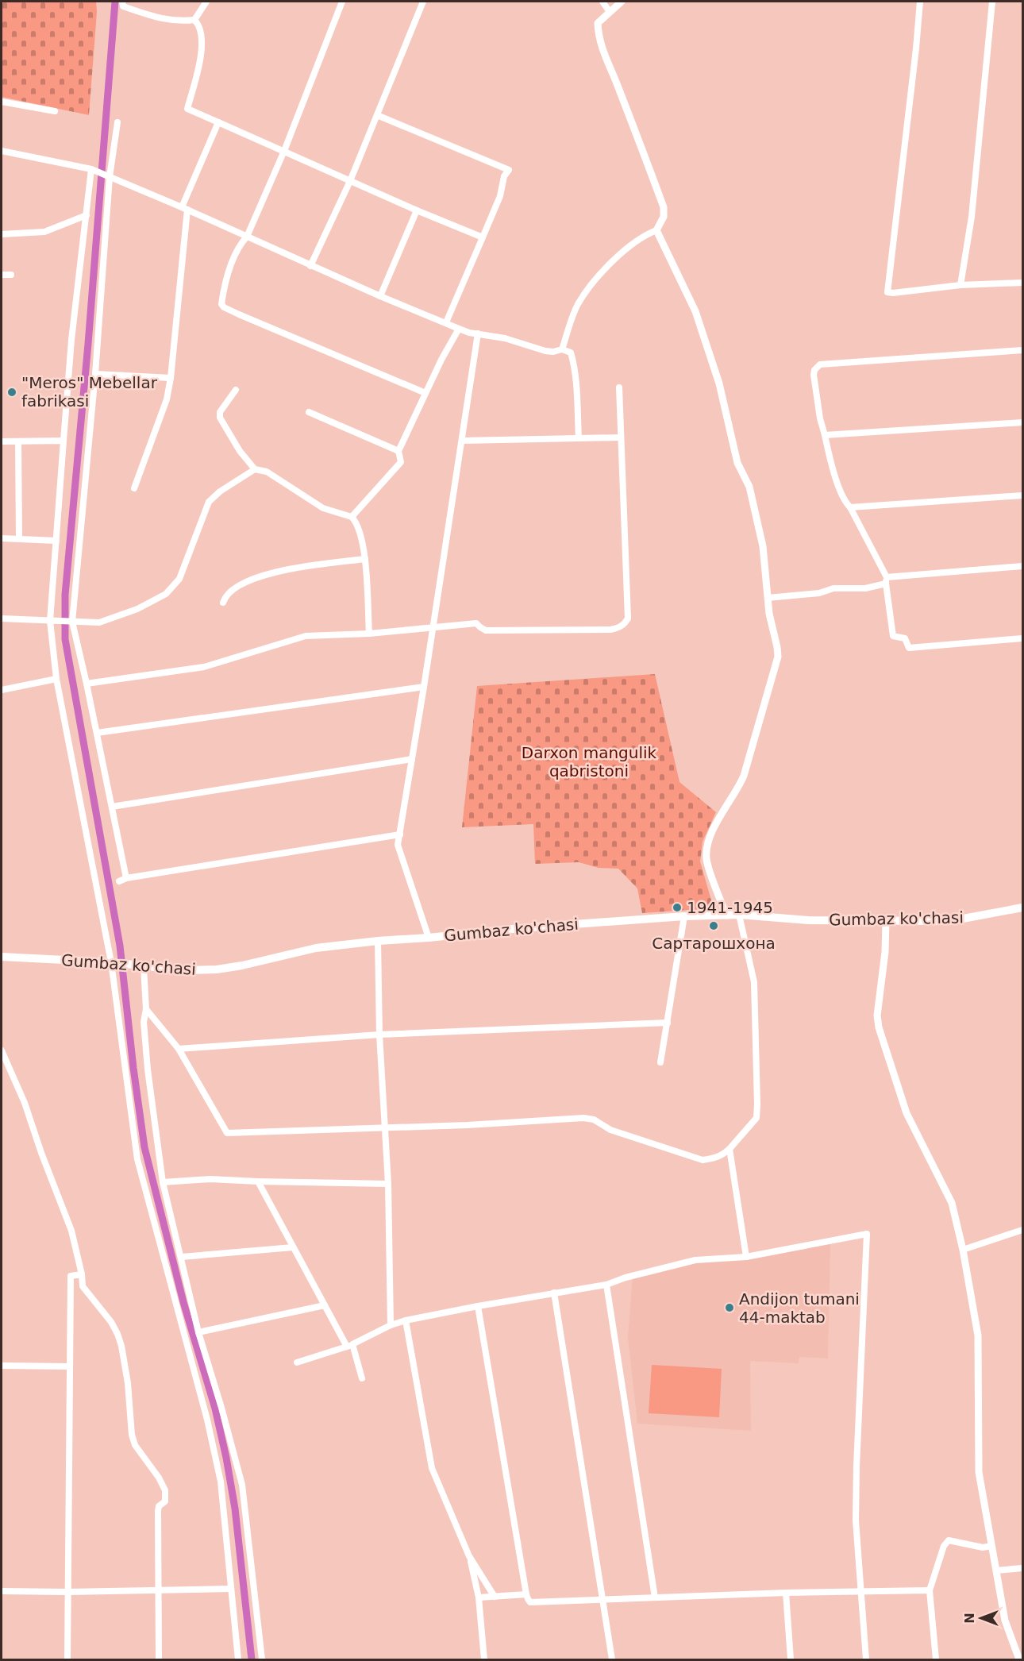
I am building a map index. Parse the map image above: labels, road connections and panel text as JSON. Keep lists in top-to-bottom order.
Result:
{
  "streets": {
    "main road": ["Gumbaz ko'chasi"]
  },
  "parks": ["Darxon mangulik qabristoni"],
  "places": [
    "\"Meros\" Mebellar fabrikasi",
    "1941-1945",
    "Сартарошхона",
    "Andijon tumani 44-maktab"
  ],
  "north": "left"
}
